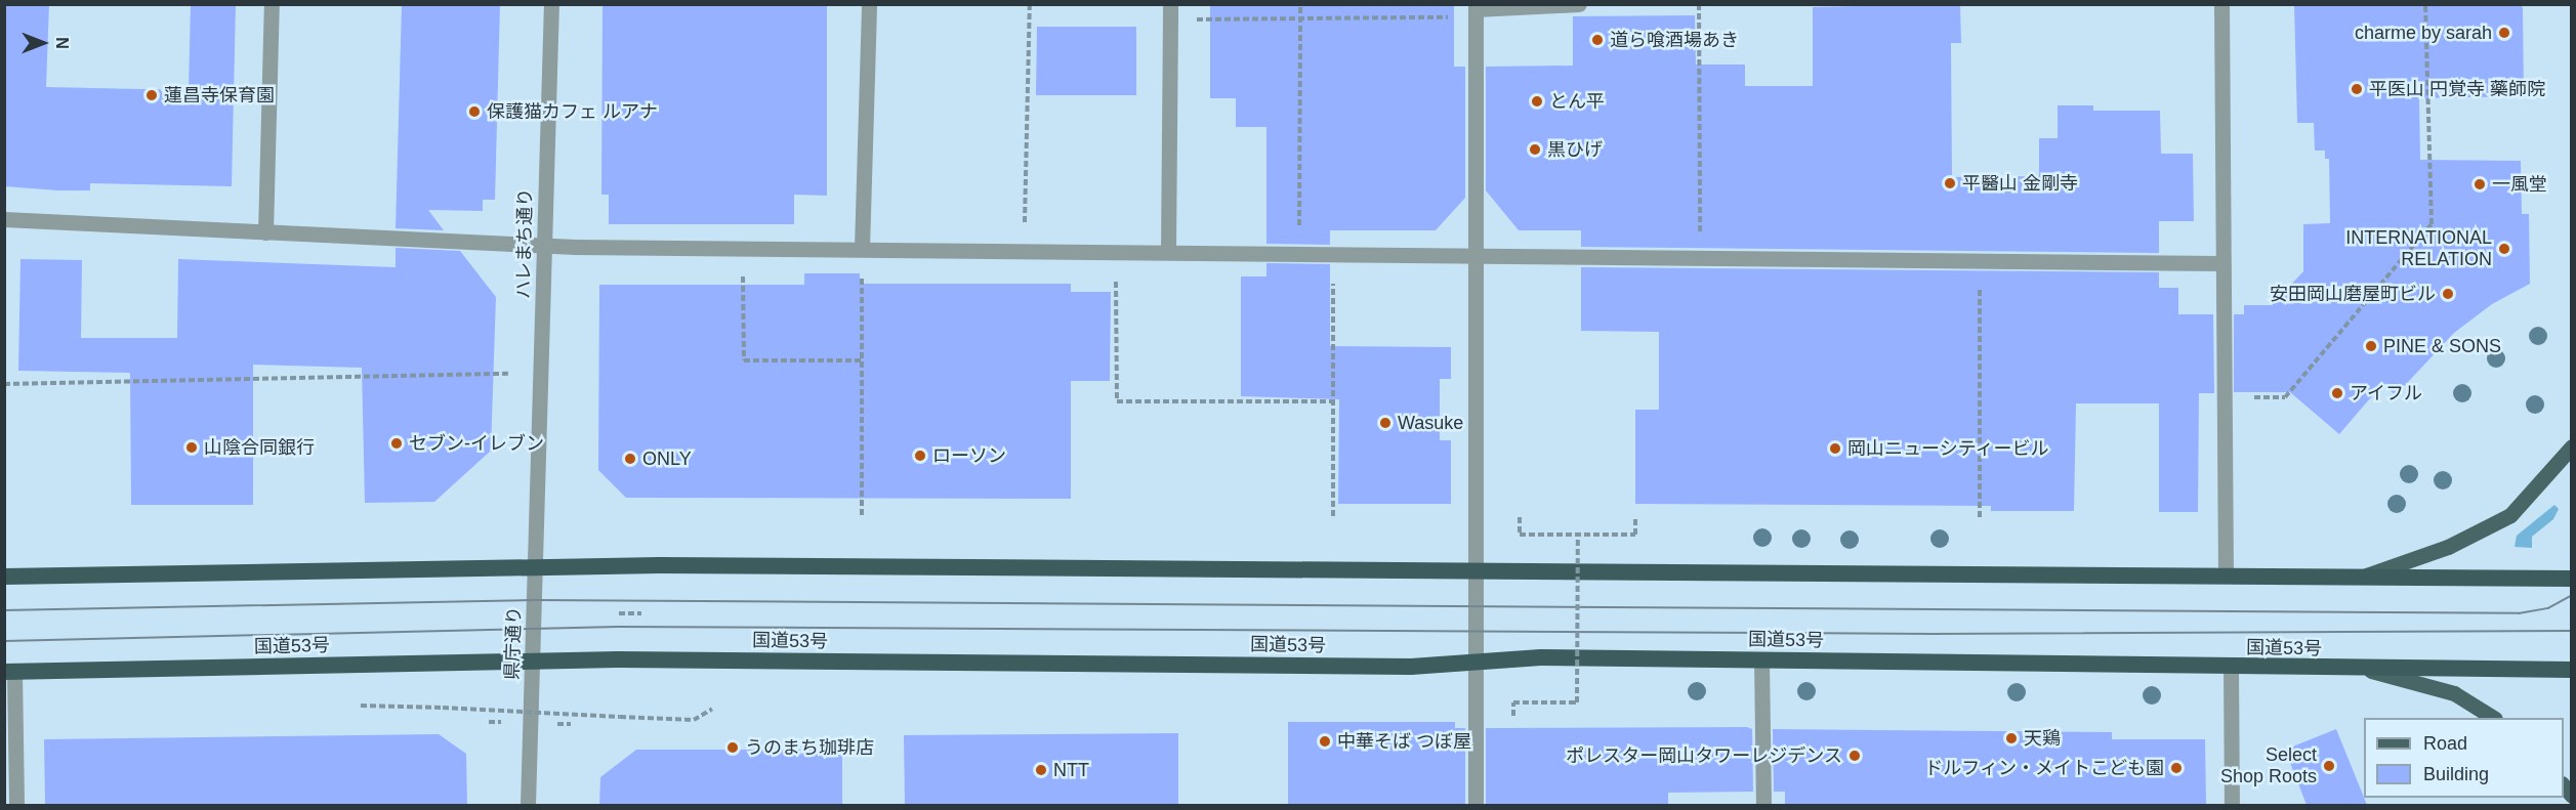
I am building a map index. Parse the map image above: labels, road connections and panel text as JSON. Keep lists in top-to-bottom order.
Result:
{
  "streets": {
    "highway": ["国道53号"],
    "street": ["ハレまち通り", "県庁通り"]
  },
  "crossings": [
    ["ハレまち通り", "県庁通り"],
    ["国道53号", "県庁通り"]
  ],
  "places": [
    "charme by sarah",
    "道ら喰酒場あき",
    "平医山 円覚寺 藥師院",
    "蓮昌寺保育園",
    "とん平",
    "保護猫カフェ ルアナ",
    "黒ひげ",
    "平醫山 金剛寺",
    "一風堂",
    "INTERNATIONAL RELATION",
    "安田岡山磨屋町ビル",
    "PINE & SONS",
    "アイフル",
    "Wasuke",
    "セブン-イレブン",
    "山陰合同銀行",
    "岡山ニューシティービル",
    "ローソン",
    "ONLY",
    "天鶏",
    "中華そば つぼ屋",
    "うのまち珈琲店",
    "ポレスター岡山タワーレジデンス",
    "Select Shop Roots",
    "ドルフィン・メイトこども園",
    "NTT"
  ],
  "legend": ["Road", "Building"],
  "north": "right"
}
